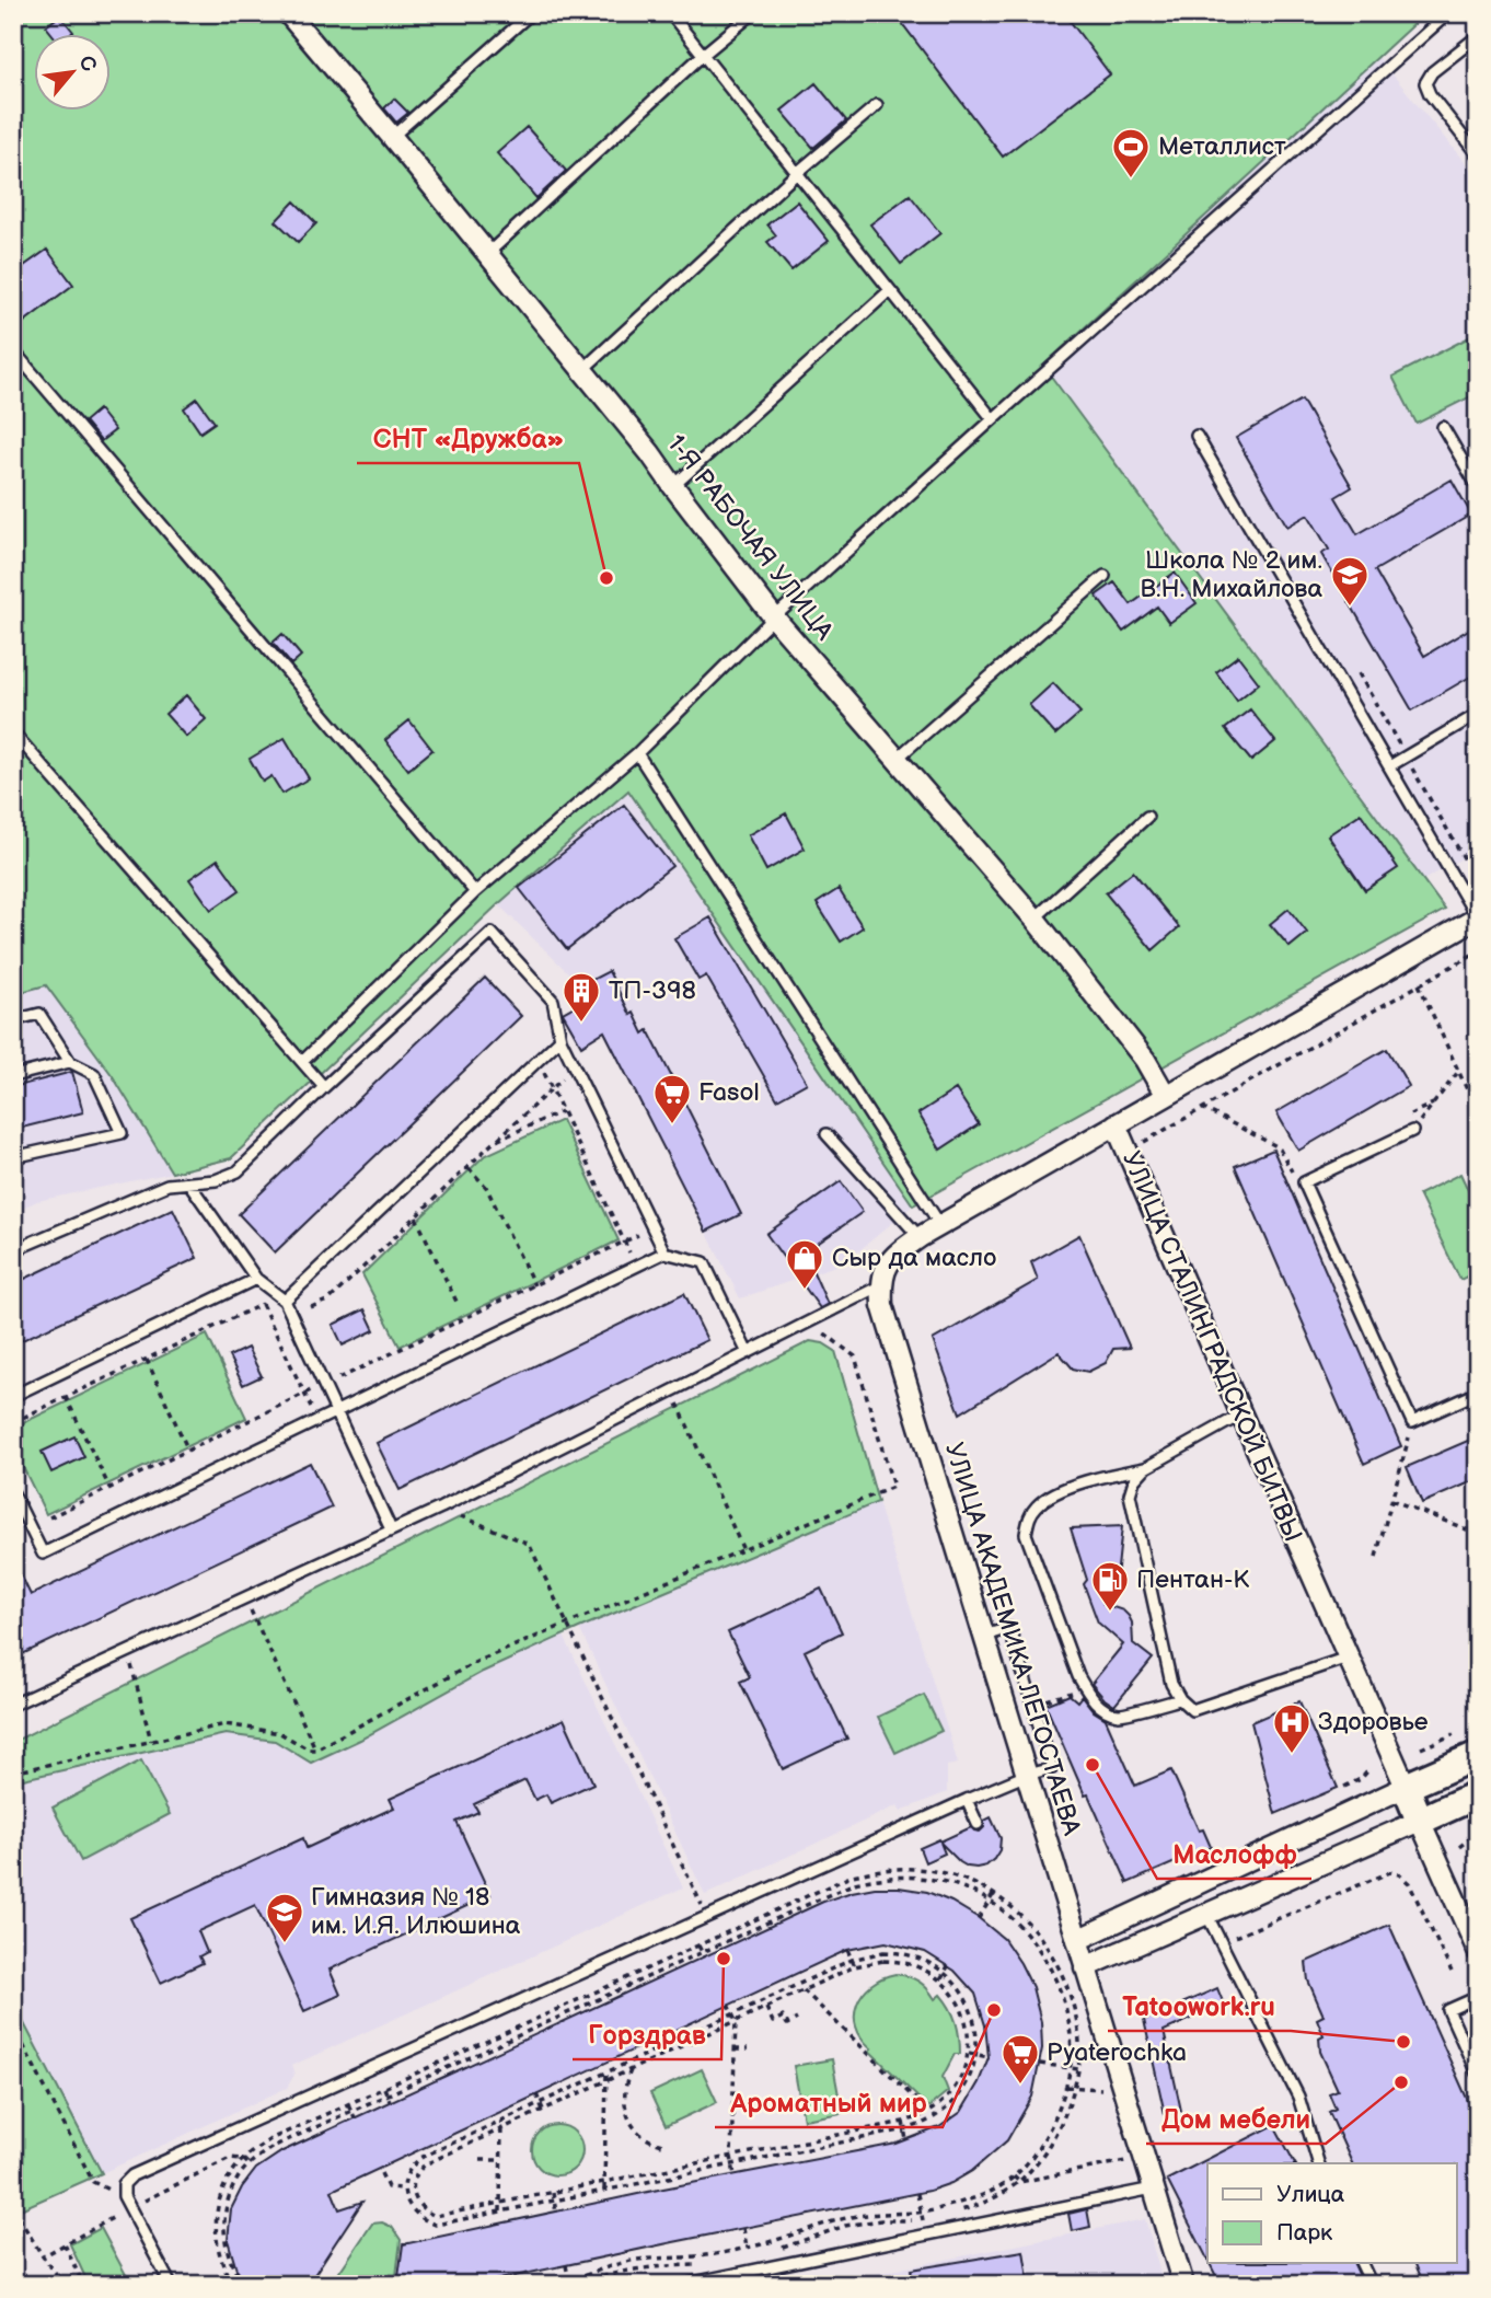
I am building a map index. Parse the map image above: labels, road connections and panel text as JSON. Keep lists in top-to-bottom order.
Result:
{
  "streets": {
    "street": ["1-Я РАБОЧАЯ УЛИЦА", "УЛИЦА СТАЛИНГРАДСКОЙ БИТВЫ", "УЛИЦА АКАДЕМИКА ЛЕГОСТАЕВА"]
  },
  "crossings": [
    ["1-Я РАБОЧАЯ УЛИЦА", "УЛИЦА СТАЛИНГРАДСКОЙ БИТВЫ"]
  ],
  "places": {
    "sports": ["Металлист"],
    "other": [
      "СНТ «Дружба»",
      "Маслофф",
      "Горздрав",
      "Ароматный мир",
      "Tatoowork.ru",
      "Дом мебели"
    ],
    "school or university": ["Школа № 2 им. В.Н. Михайлова", "Гимназия № 18 им. И.Я. Илюшина"],
    "building": ["ТП-398"],
    "supermarket": ["Fasol", "Pyaterochka"],
    "shop": ["Сыр да масло"],
    "fuel station": ["Пентан-К"],
    "hospital": ["Здоровье"]
  },
  "legend": ["Улица", "Парк"],
  "north": "top right"
}
